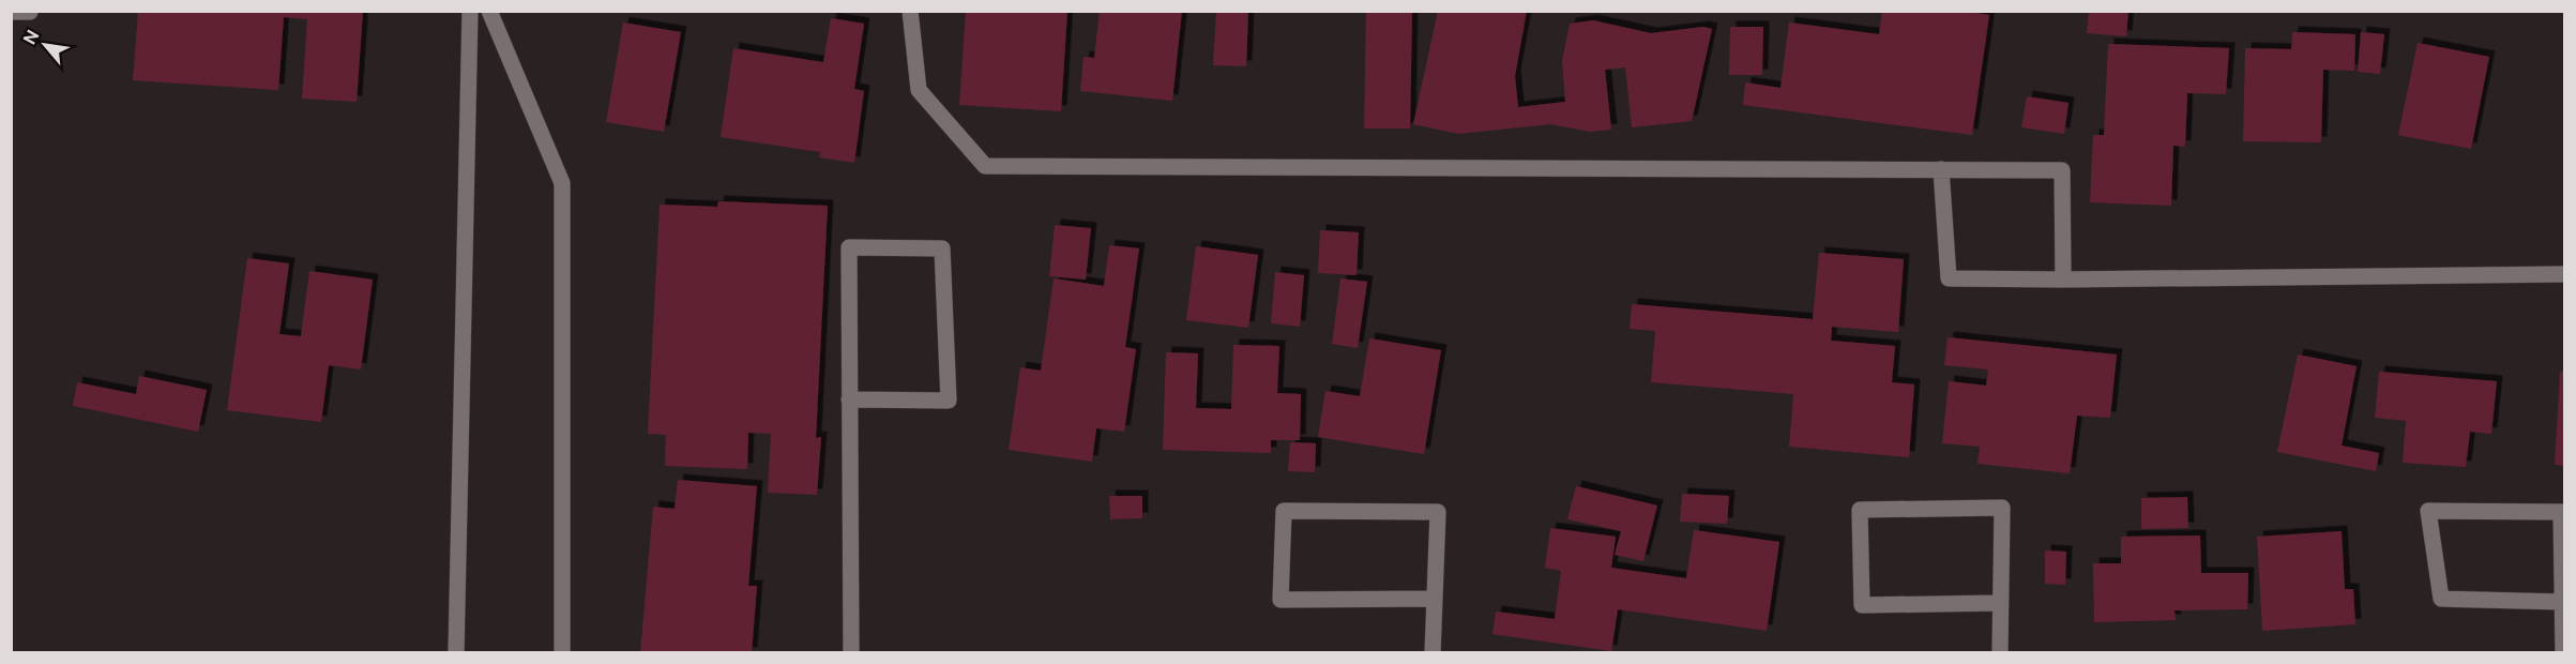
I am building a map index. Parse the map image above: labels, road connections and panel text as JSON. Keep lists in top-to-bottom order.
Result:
{
  "north": "top left"
}
